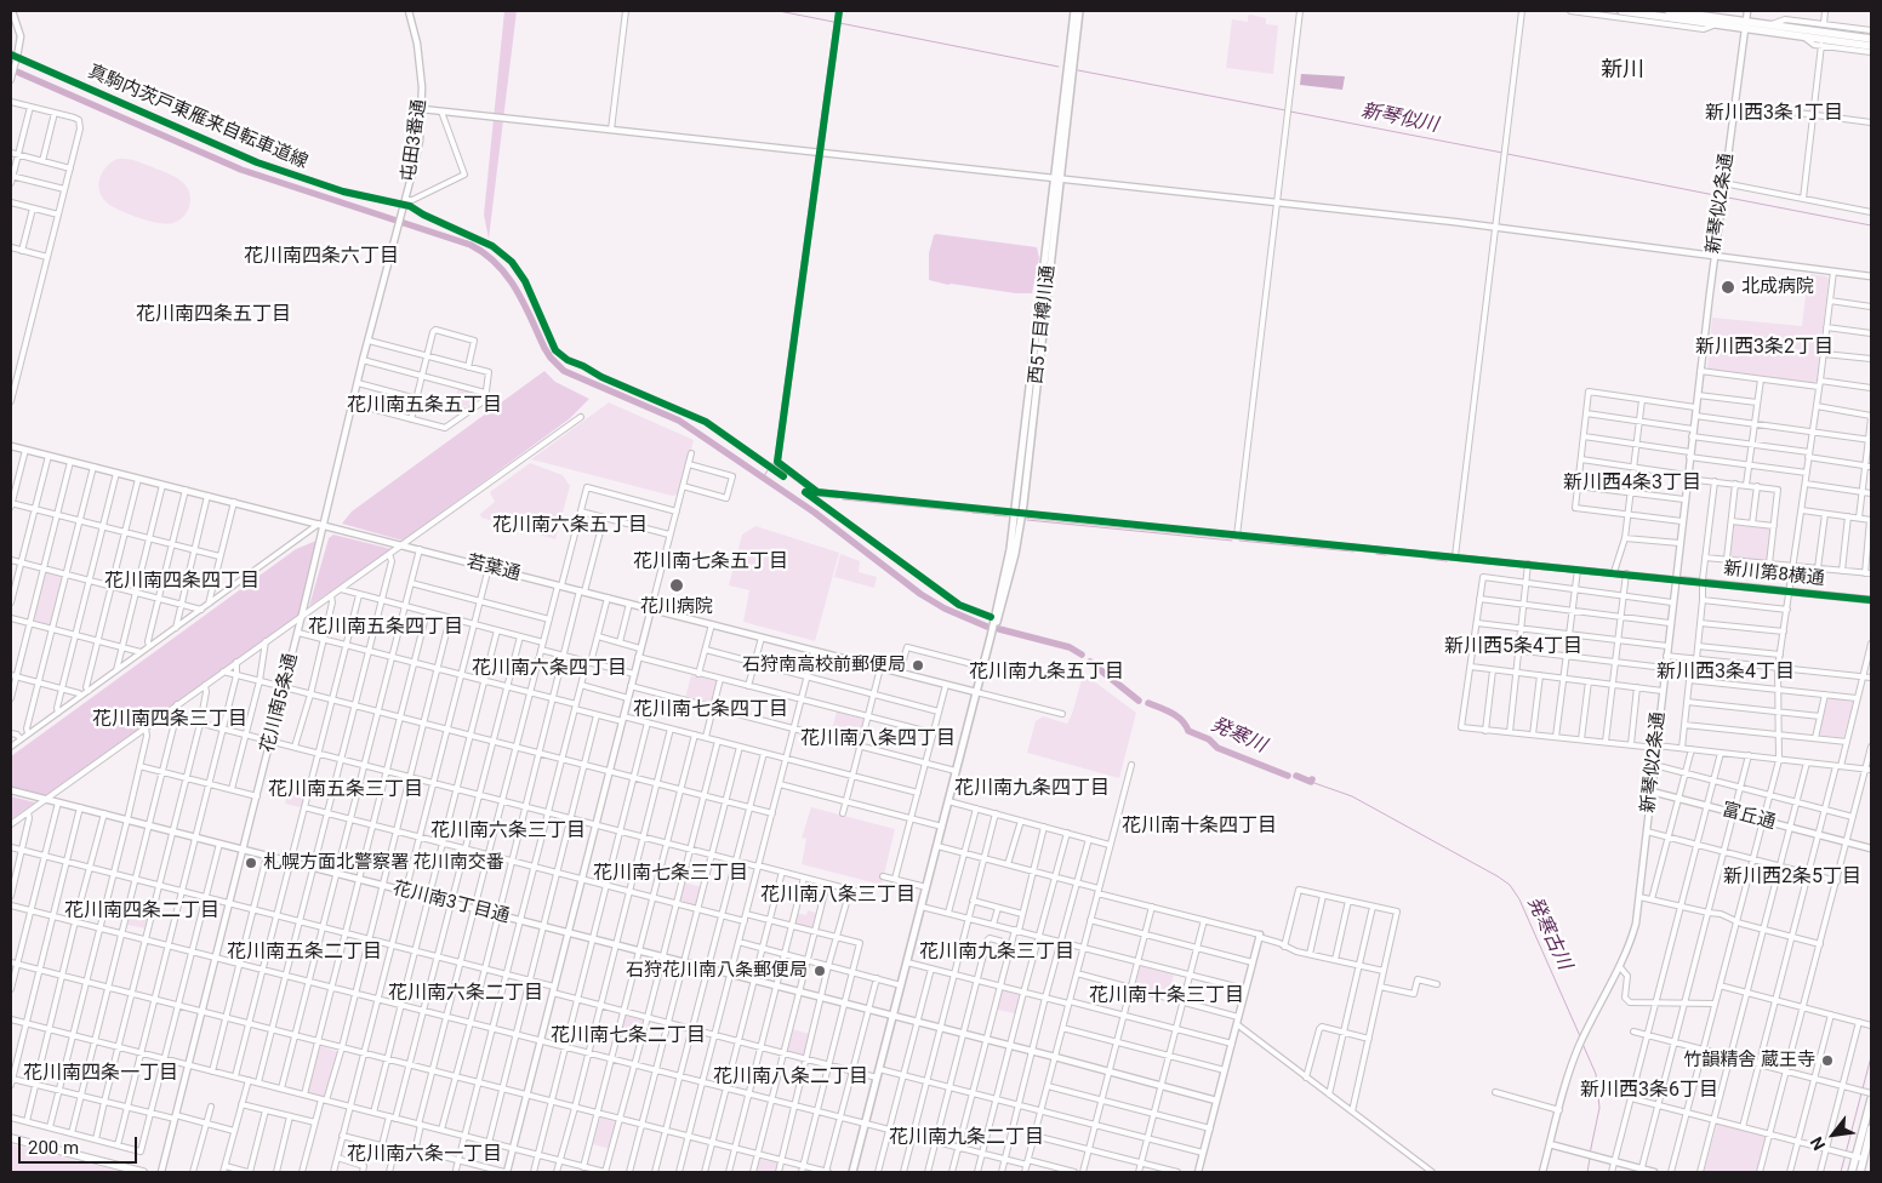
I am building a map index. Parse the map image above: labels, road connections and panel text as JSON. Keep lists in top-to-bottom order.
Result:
{
  "streets": {
    "main road": ["西5丁目樽川通"],
    "street": [
      "屯田3番通",
      "新琴似2条通",
      "若葉通",
      "新川第8横通",
      "花川南5条通",
      "富丘通",
      "花川南3丁目通"
    ],
    "cycle path": ["真駒内茨戸東雁来自転車道線"]
  },
  "crossings": [
    ["屯田3番通", "花川南5条通"],
    ["新琴似2条通", "新川第8横通"],
    ["新琴似2条通", "富丘通"],
    ["西5丁目樽川通", "若葉通"],
    ["西5丁目樽川通", "花川南3丁目通"],
    ["若葉通", "花川南5条通"],
    ["花川南5条通", "花川南3丁目通"]
  ],
  "districts": [
    "新川",
    "新川西3条1丁目",
    "花川南四条六丁目",
    "花川南四条五丁目",
    "新川西3条2丁目",
    "花川南五条五丁目",
    "新川西4条3丁目",
    "花川南六条五丁目",
    "花川南七条五丁目",
    "花川南四条四丁目",
    "花川南五条四丁目",
    "新川西5条4丁目",
    "花川南六条四丁目",
    "花川南九条五丁目",
    "新川西3条4丁目",
    "花川南七条四丁目",
    "花川南四条三丁目",
    "花川南八条四丁目",
    "花川南九条四丁目",
    "花川南五条三丁目",
    "花川南十条四丁目",
    "花川南六条三丁目",
    "花川南七条三丁目",
    "新川西2条5丁目",
    "花川南八条三丁目",
    "花川南四条二丁目",
    "花川南五条二丁目",
    "花川南九条三丁目",
    "花川南六条二丁目",
    "花川南十条三丁目",
    "花川南七条二丁目",
    "花川南四条一丁目",
    "花川南八条二丁目",
    "新川西3条6丁目",
    "花川南九条二丁目",
    "花川南六条一丁目"
  ],
  "water": ["新琴似川", "発寒川", "発寒古川"],
  "places": [
    "北成病院",
    "花川病院",
    "石狩南高校前郵便局",
    "札幌方面北警察署 花川南交番",
    "石狩花川南八条郵便局",
    "竹韻精舎 蔵王寺"
  ],
  "scale_bar": "200 m",
  "north": "bottom left"
}
